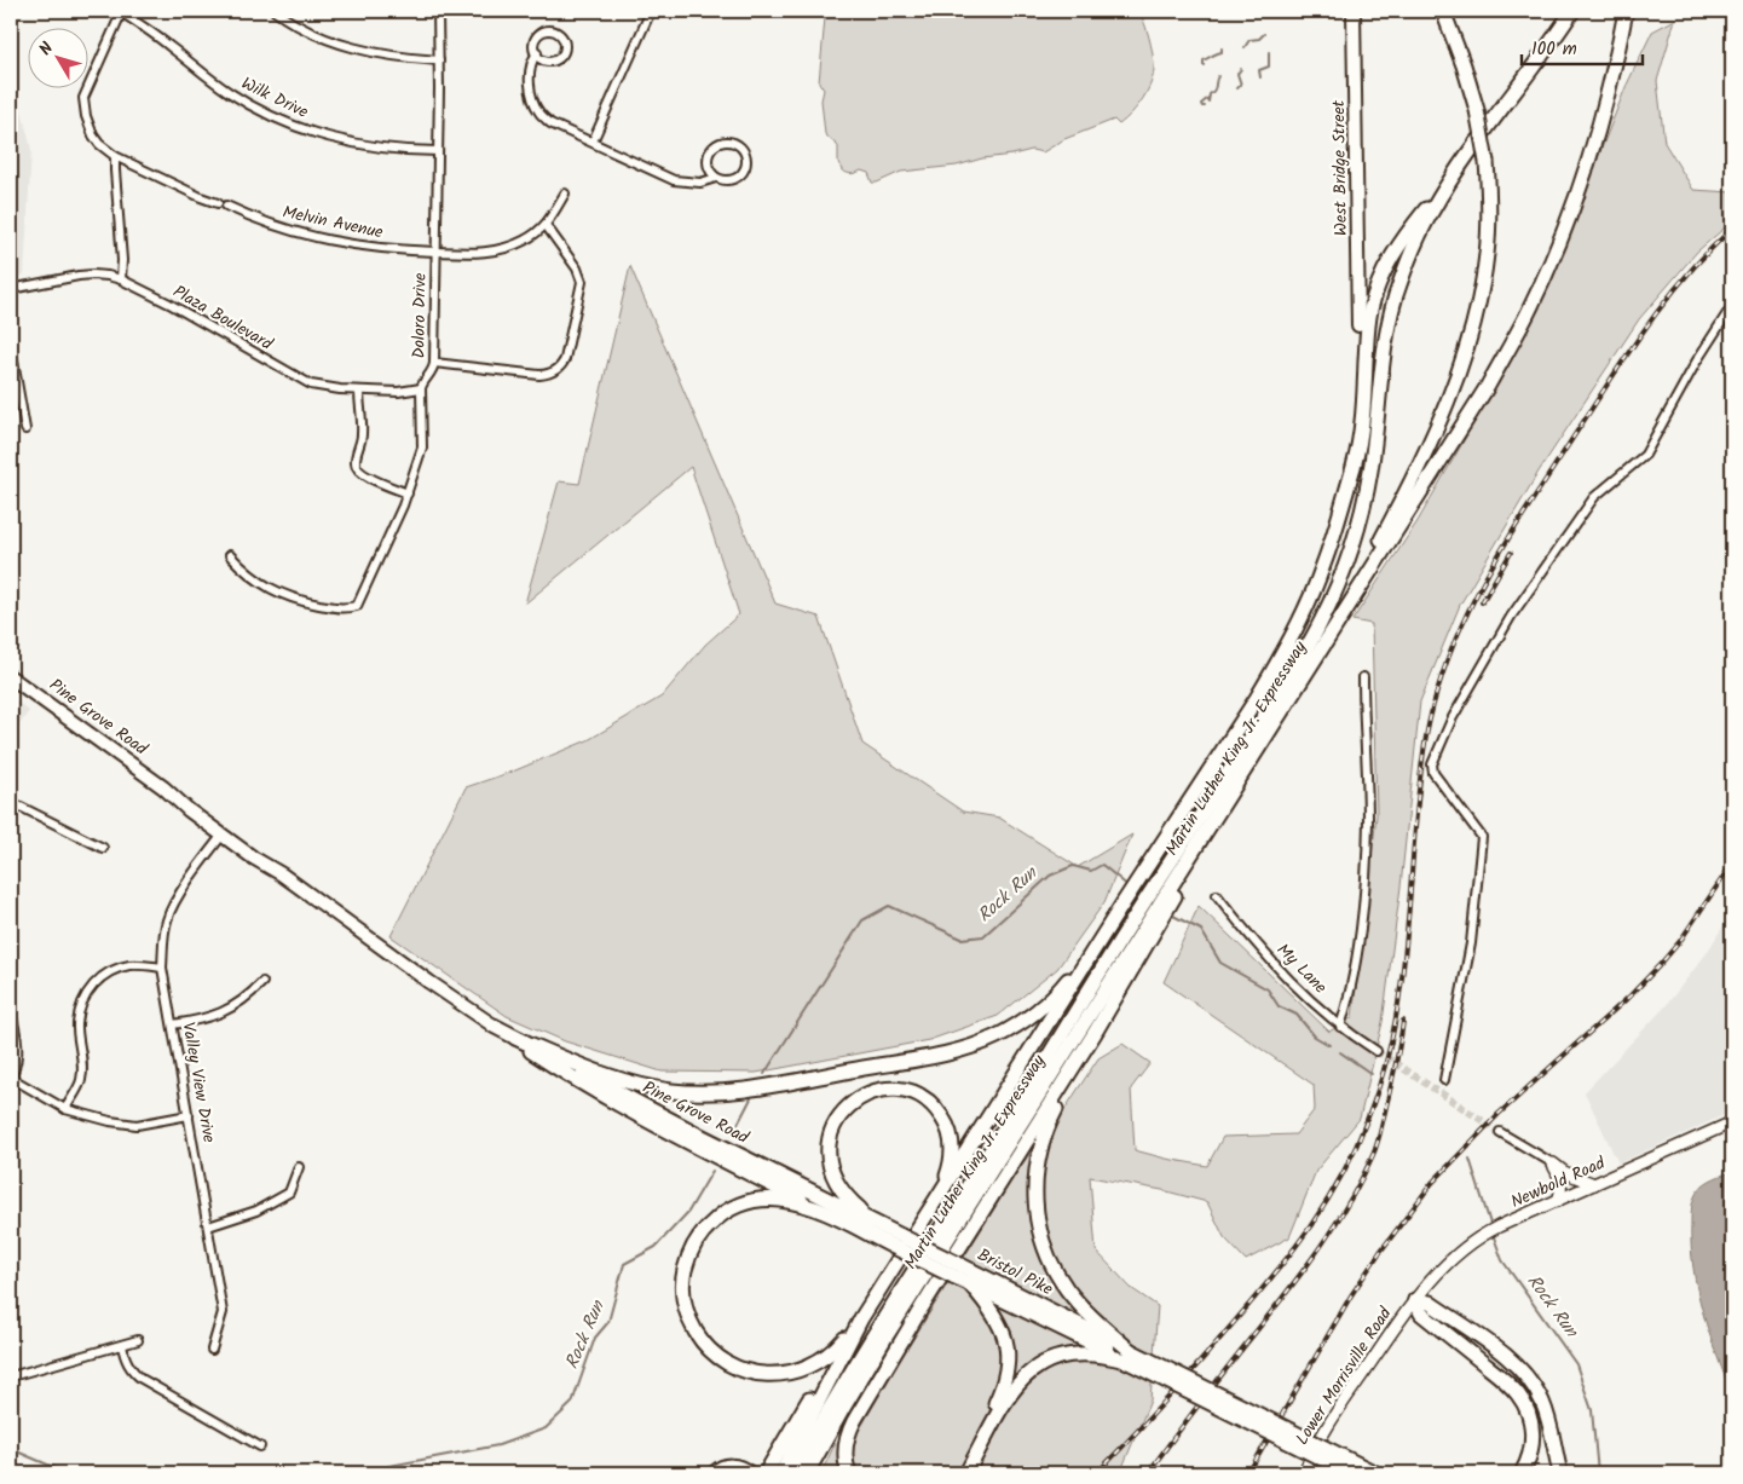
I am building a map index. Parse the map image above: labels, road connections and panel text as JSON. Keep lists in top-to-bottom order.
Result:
{
  "streets": {
    "highway": ["Pine Grove Road", "Martin Luther King Jr. Expressway", "Bristol Pike"],
    "main road": ["West Bridge Street", "Newbold Road", "Lower Morrisville Road"],
    "street": [
      "Wilk Drive",
      "Melvin Avenue",
      "Doloro Drive",
      "Plaza Boulevard",
      "My Lane",
      "Valley View Drive"
    ]
  },
  "crossings": [
    ["Wilk Drive", "Melvin Avenue"],
    ["Wilk Drive", "Doloro Drive"],
    ["Melvin Avenue", "Doloro Drive"],
    ["Doloro Drive", "Plaza Boulevard"],
    ["Pine Grove Road", "Valley View Drive"],
    ["Pine Grove Road", "Bristol Pike"],
    ["Newbold Road", "Lower Morrisville Road"]
  ],
  "water": ["Rock Run"],
  "scale_bar": "100 m",
  "north": "top left"
}
